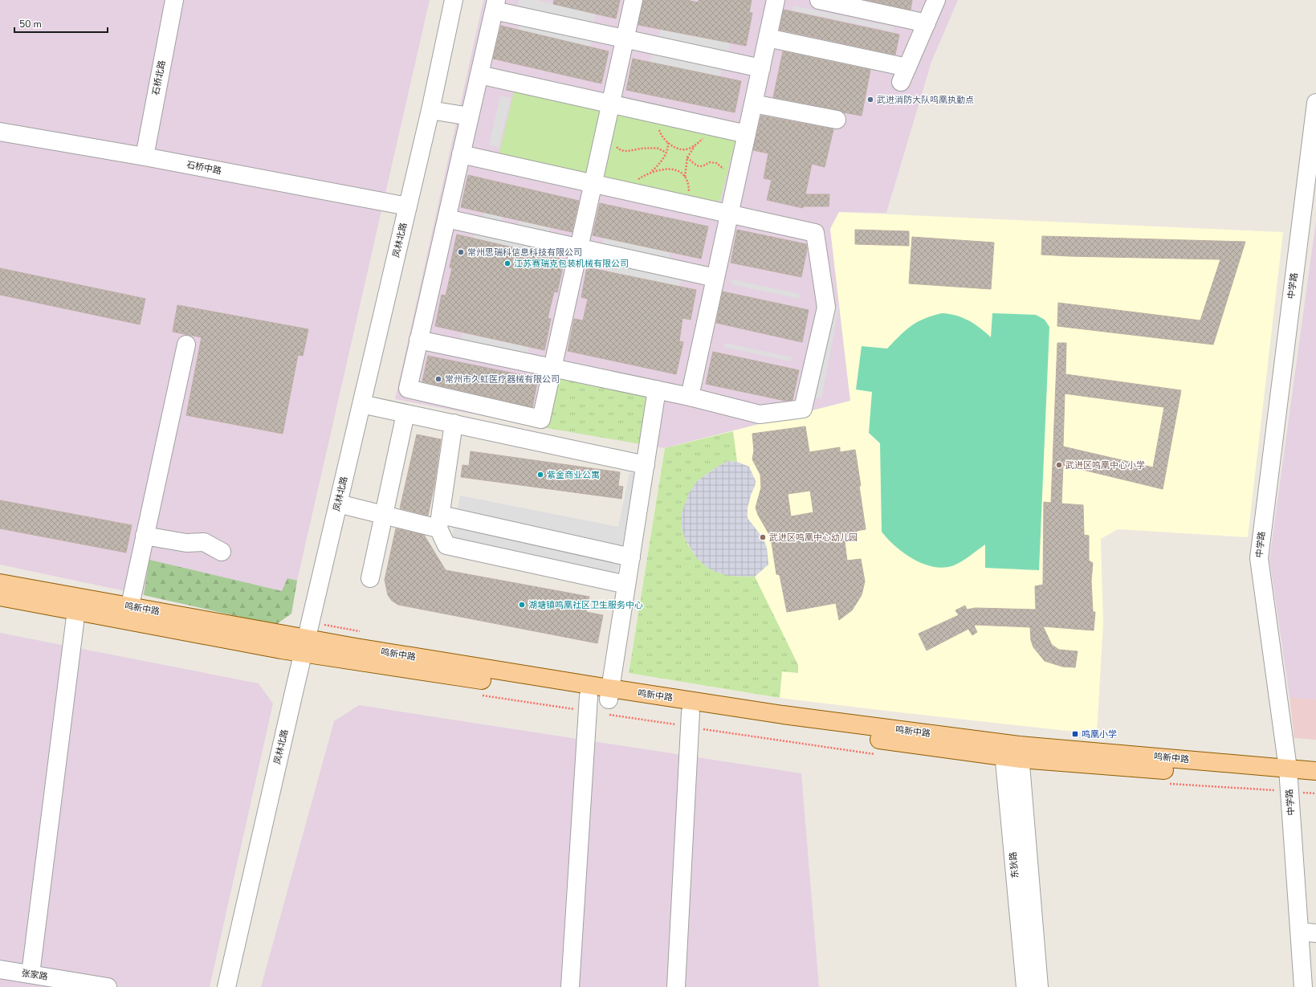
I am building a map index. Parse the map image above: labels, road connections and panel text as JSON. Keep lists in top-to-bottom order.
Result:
{
  "streets": {
    "main road": ["鸣新中路"],
    "street": [
      "石桥北路",
      "石桥中路",
      "凤林北路",
      "中学路",
      "东狄路",
      "张家路"
    ]
  },
  "crossings": [
    ["石桥北路", "石桥中路"],
    ["石桥中路", "凤林北路"],
    ["凤林北路", "鸣新中路"],
    ["中学路", "鸣新中路"],
    ["鸣新中路", "东狄路"]
  ],
  "places": {
    "other": [
      "武进消防大队呜凰执勤点",
      "常州思瑞科信息科技有限公司",
      "江苏赛瑞克包装机械有限公司",
      "常州市久虹医疗器械有限公司",
      "武进区鸣凰中心小学",
      "紫金商业公寓",
      "武进区鸣凰中心幼儿园",
      "湖塘镇鸣凰社区卫生服务中心"
    ],
    "transit": ["鸣凰小学"]
  },
  "scale_bar": "50 m"
}
